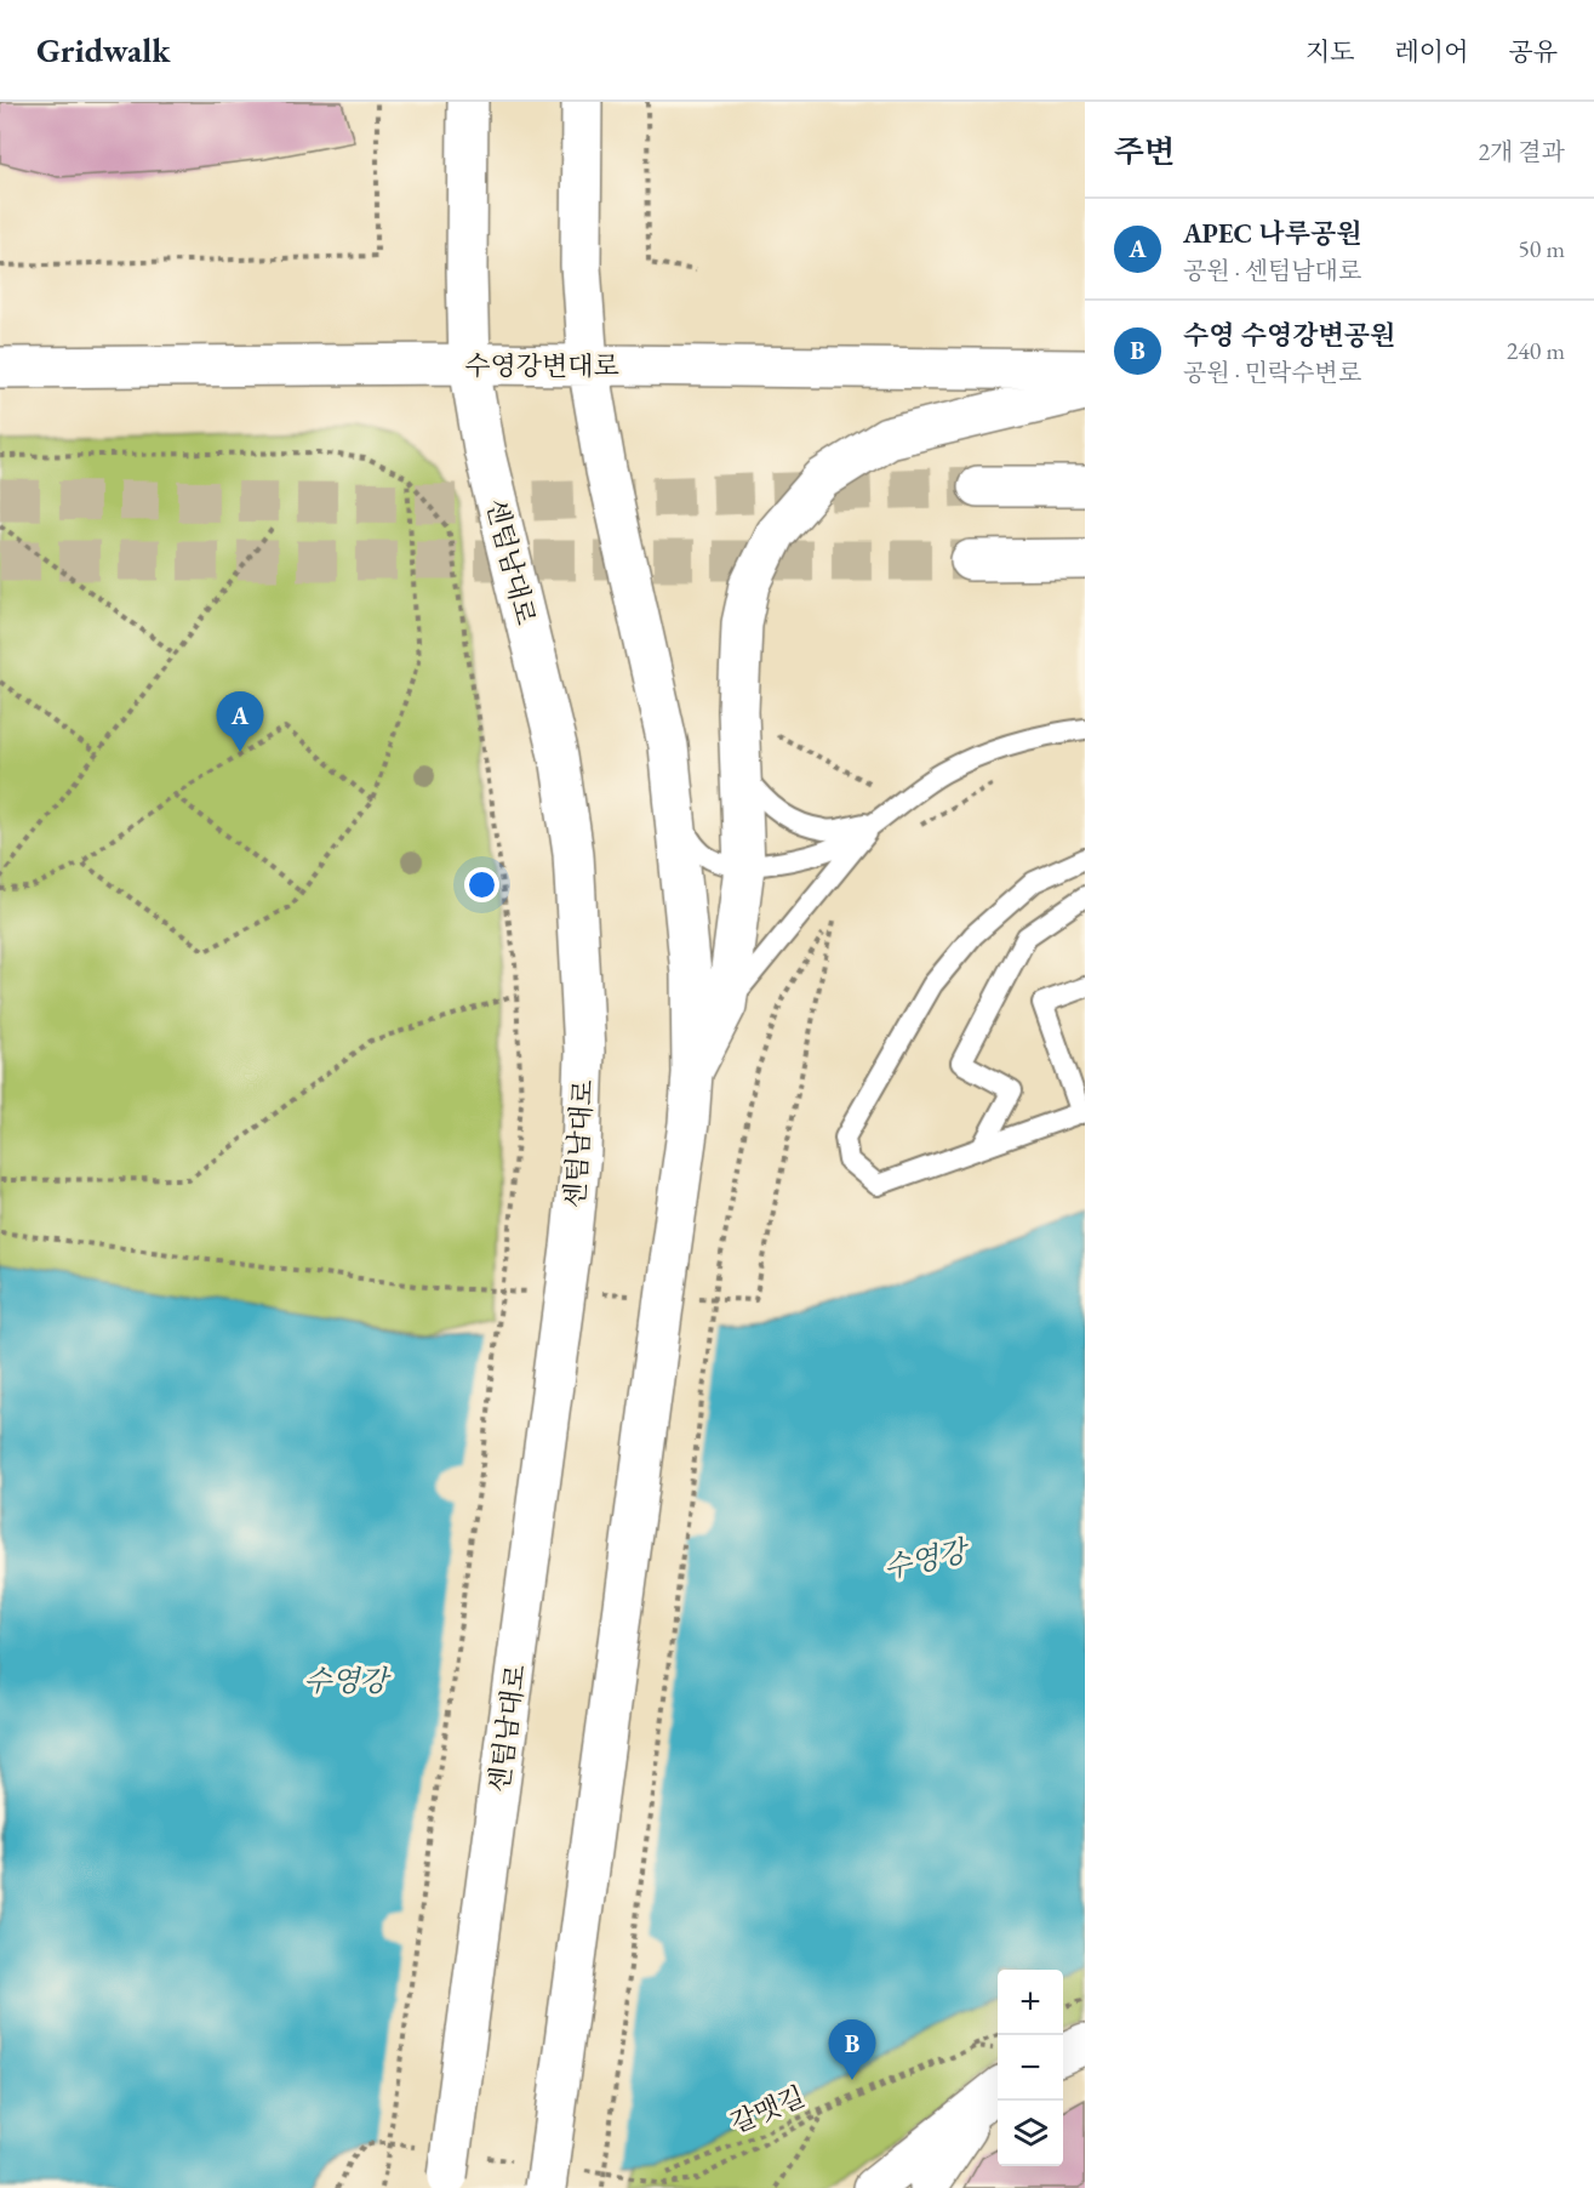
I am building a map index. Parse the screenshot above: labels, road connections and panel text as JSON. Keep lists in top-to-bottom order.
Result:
{
  "streets": {
    "main road": ["수영강변대로", "센텀남대로"],
    "path": ["갈맷길"]
  },
  "crossings": [
    ["수영강변대로", "센텀남대로"]
  ],
  "water": ["수영강"],
  "page": {
    "header": "Gridwalk",
    "nav": ["지도", "레이어", "공유"],
    "heading": ["주변", "2개 결과"],
    "list": [
      {
        "mark": "A",
        "name": "APEC 나루공원",
        "note": "공원 · 센텀남대로",
        "value": "50 m"
      },
      {
        "mark": "B",
        "name": "수영 수영강변공원",
        "note": "공원 · 민락수변로",
        "value": "240 m"
      }
    ],
    "pins": ["A", "B"],
    "map_buttons": ["+", "−"]
  }
}
